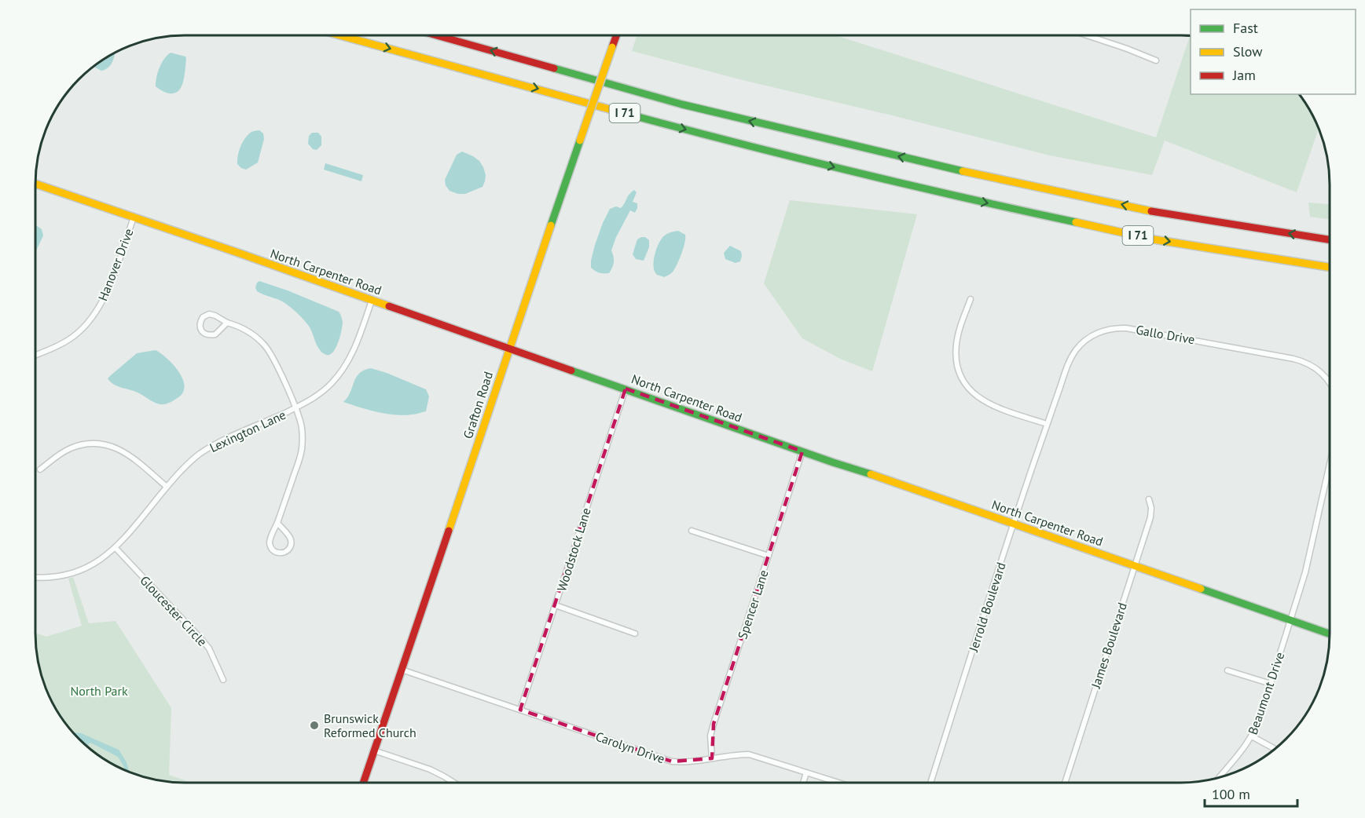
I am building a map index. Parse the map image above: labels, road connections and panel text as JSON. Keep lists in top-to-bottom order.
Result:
{
  "streets": {
    "main road": ["I 71", "North Carpenter Road", "Grafton Road"],
    "street": [
      "Hanover Drive",
      "Gallo Drive",
      "Lexington Lane",
      "Woodstock Lane",
      "Spencer Lane",
      "Jerrold Boulevard",
      "Gloucester Circle",
      "James Boulevard",
      "Beaumont Drive",
      "Carolyn Drive"
    ]
  },
  "crossings": [
    ["Hanover Drive", "North Carpenter Road"],
    ["North Carpenter Road", "Grafton Road"],
    ["North Carpenter Road", "Lexington Lane"],
    ["North Carpenter Road", "Woodstock Lane"],
    ["North Carpenter Road", "Spencer Lane"],
    ["North Carpenter Road", "Jerrold Boulevard"],
    ["North Carpenter Road", "James Boulevard"],
    ["North Carpenter Road", "Beaumont Drive"],
    ["Gallo Drive", "Jerrold Boulevard"],
    ["Grafton Road", "Carolyn Drive"],
    ["Lexington Lane", "Gloucester Circle"],
    ["Woodstock Lane", "Carolyn Drive"],
    ["Spencer Lane", "Carolyn Drive"]
  ],
  "parks": ["North Park"],
  "places": ["Brunswick Reformed Church"],
  "legend": ["Fast", "Slow", "Jam"],
  "scale_bar": "100 m"
}
